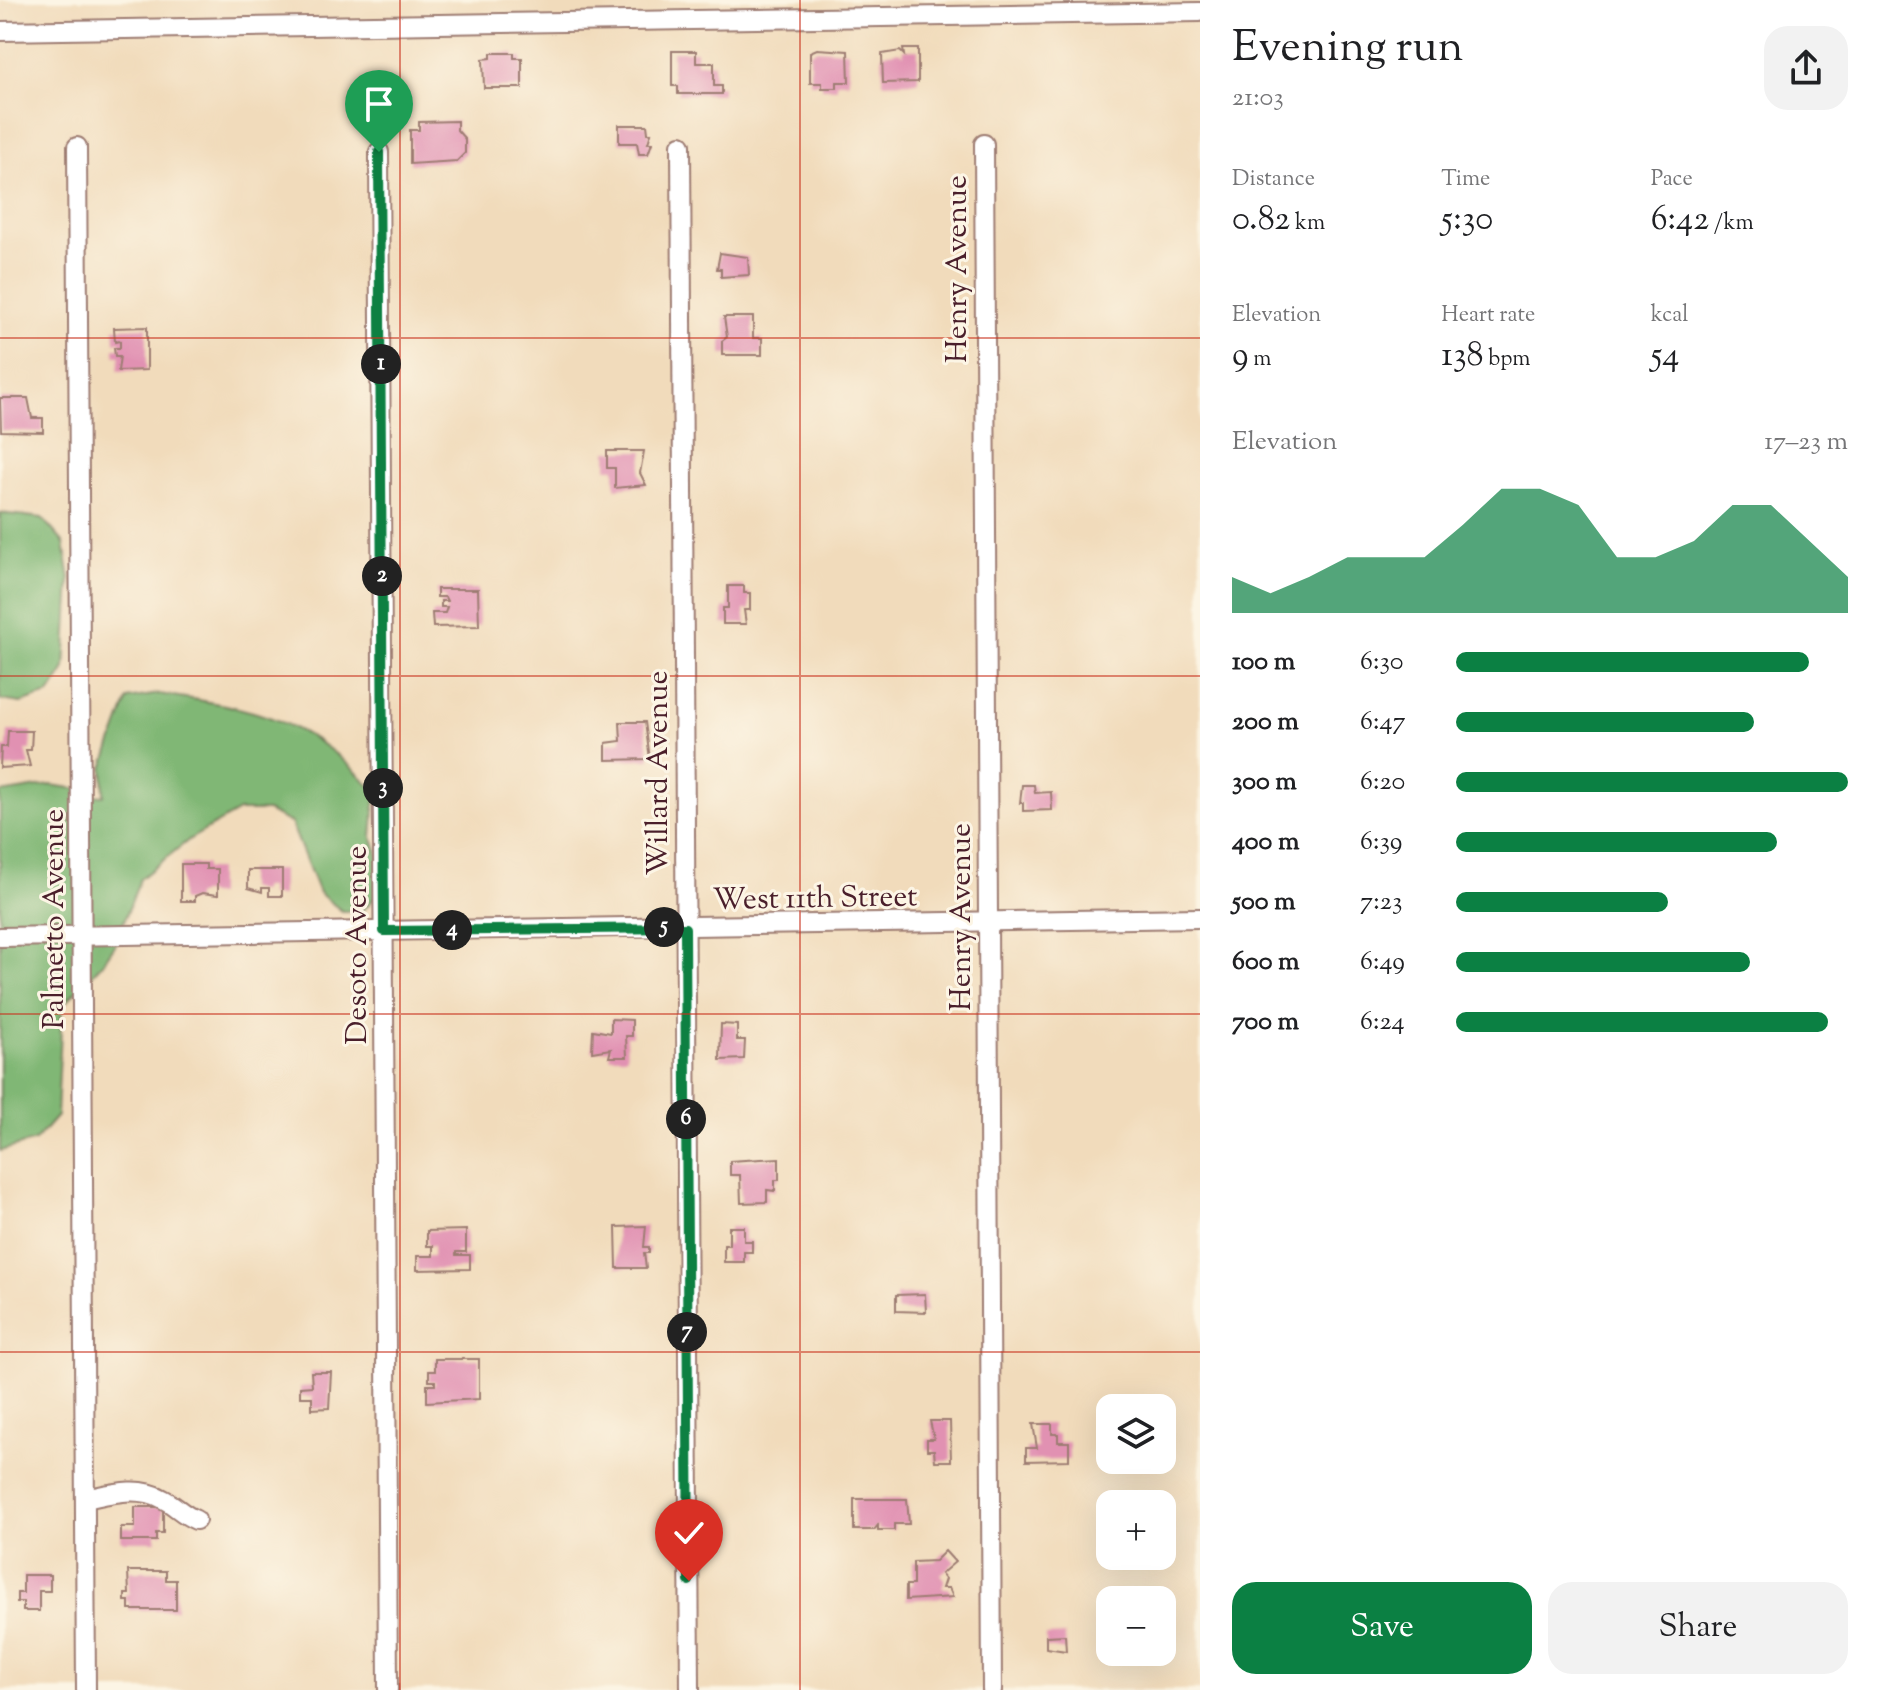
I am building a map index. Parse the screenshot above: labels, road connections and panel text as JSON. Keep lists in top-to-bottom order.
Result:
{
  "streets": {
    "street": [
      "Henry Avenue",
      "Willard Avenue",
      "West 11th Street",
      "Palmetto Avenue",
      "Desoto Avenue"
    ]
  },
  "crossings": [
    ["Henry Avenue", "West 11th Street"],
    ["Willard Avenue", "West 11th Street"],
    ["West 11th Street", "Palmetto Avenue"],
    ["West 11th Street", "Desoto Avenue"]
  ],
  "page": {
    "heading": ["Evening run", "21:03"],
    "stats": [
      ["Distance", "0.82 km"],
      ["Time", "5:30"],
      ["Pace", "6:42 /km"],
      ["Elevation", "9 m"],
      ["Heart rate", "138 bpm"],
      ["kcal", "54"]
    ],
    "pins": [
      "1",
      "2",
      "3",
      "5",
      "4",
      "6",
      "7"
    ],
    "chart": ["Elevation", "17–23 m"],
    "list": [
      {
        "name": "100 m",
        "note": "6:30"
      },
      {
        "name": "200 m",
        "note": "6:47"
      },
      {
        "name": "300 m",
        "note": "6:20"
      },
      {
        "name": "400 m",
        "note": "6:39"
      },
      {
        "name": "500 m",
        "note": "7:23"
      },
      {
        "name": "600 m",
        "note": "6:49"
      },
      {
        "name": "700 m",
        "note": "6:24"
      }
    ],
    "map_buttons": ["+", "−"],
    "buttons": ["Save", "Share"]
  }
}
